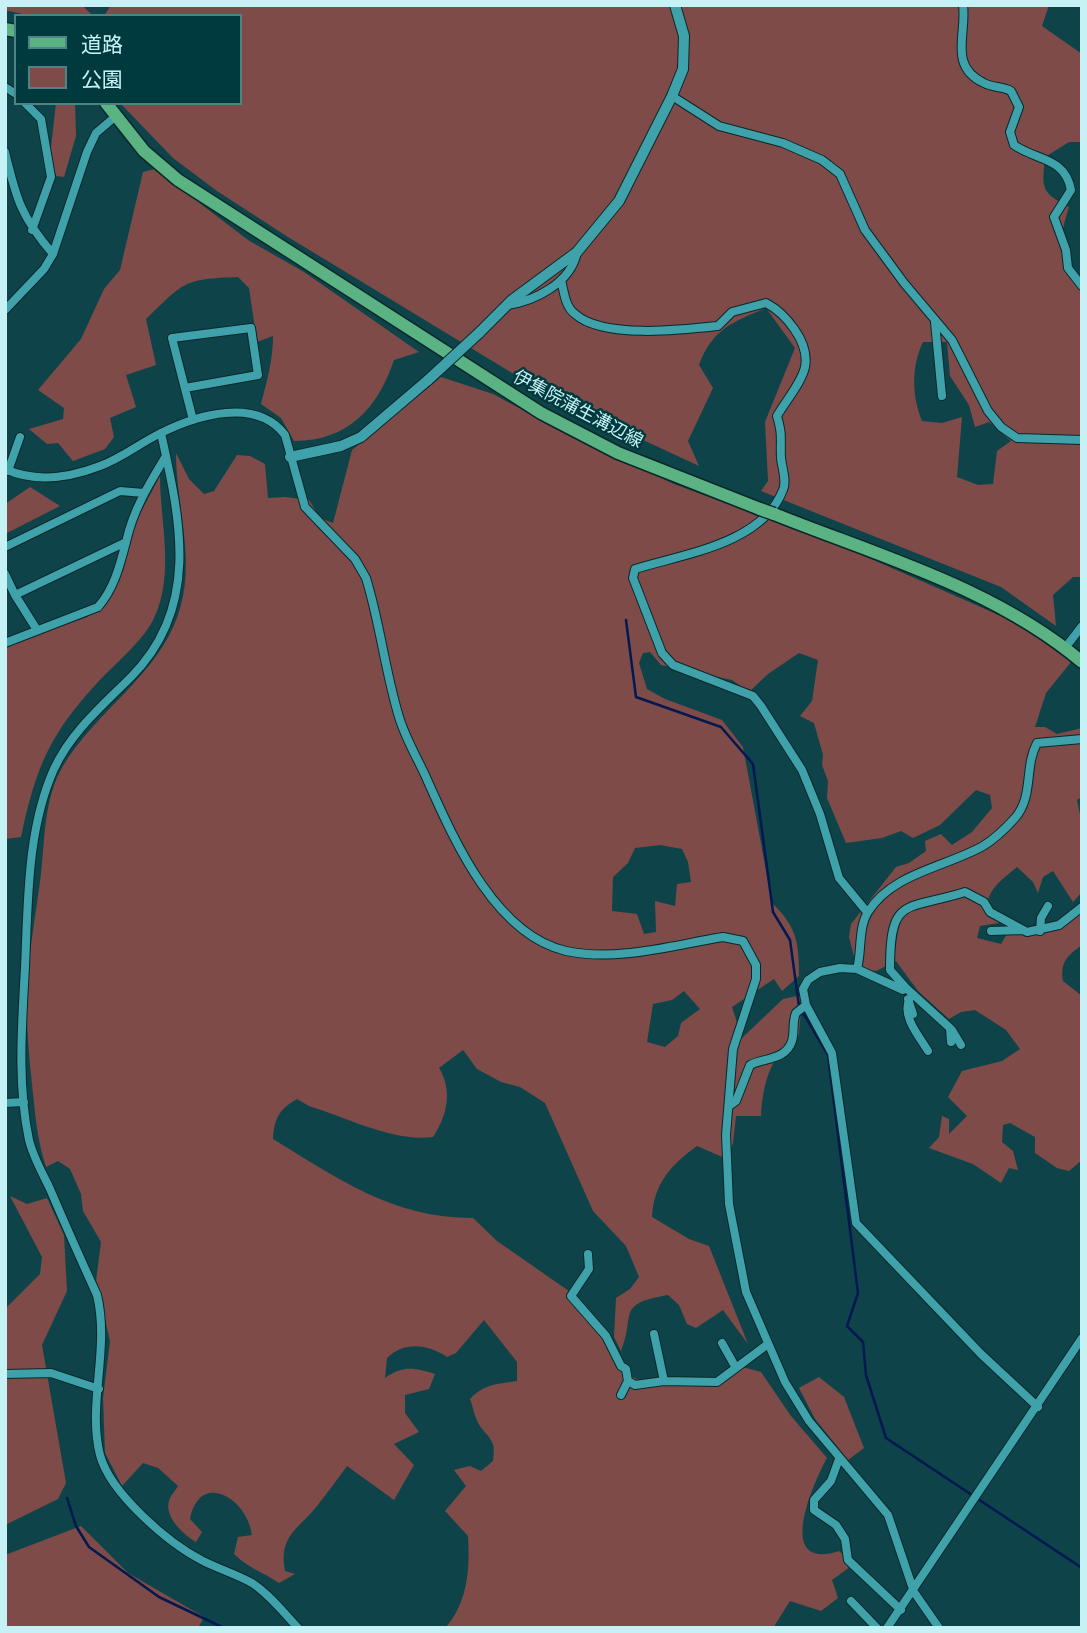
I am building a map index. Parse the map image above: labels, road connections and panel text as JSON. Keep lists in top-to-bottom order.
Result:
{
  "streets": {
    "main road": ["伊集院蒲生溝辺線"]
  },
  "legend": ["道路", "公園"]
}
